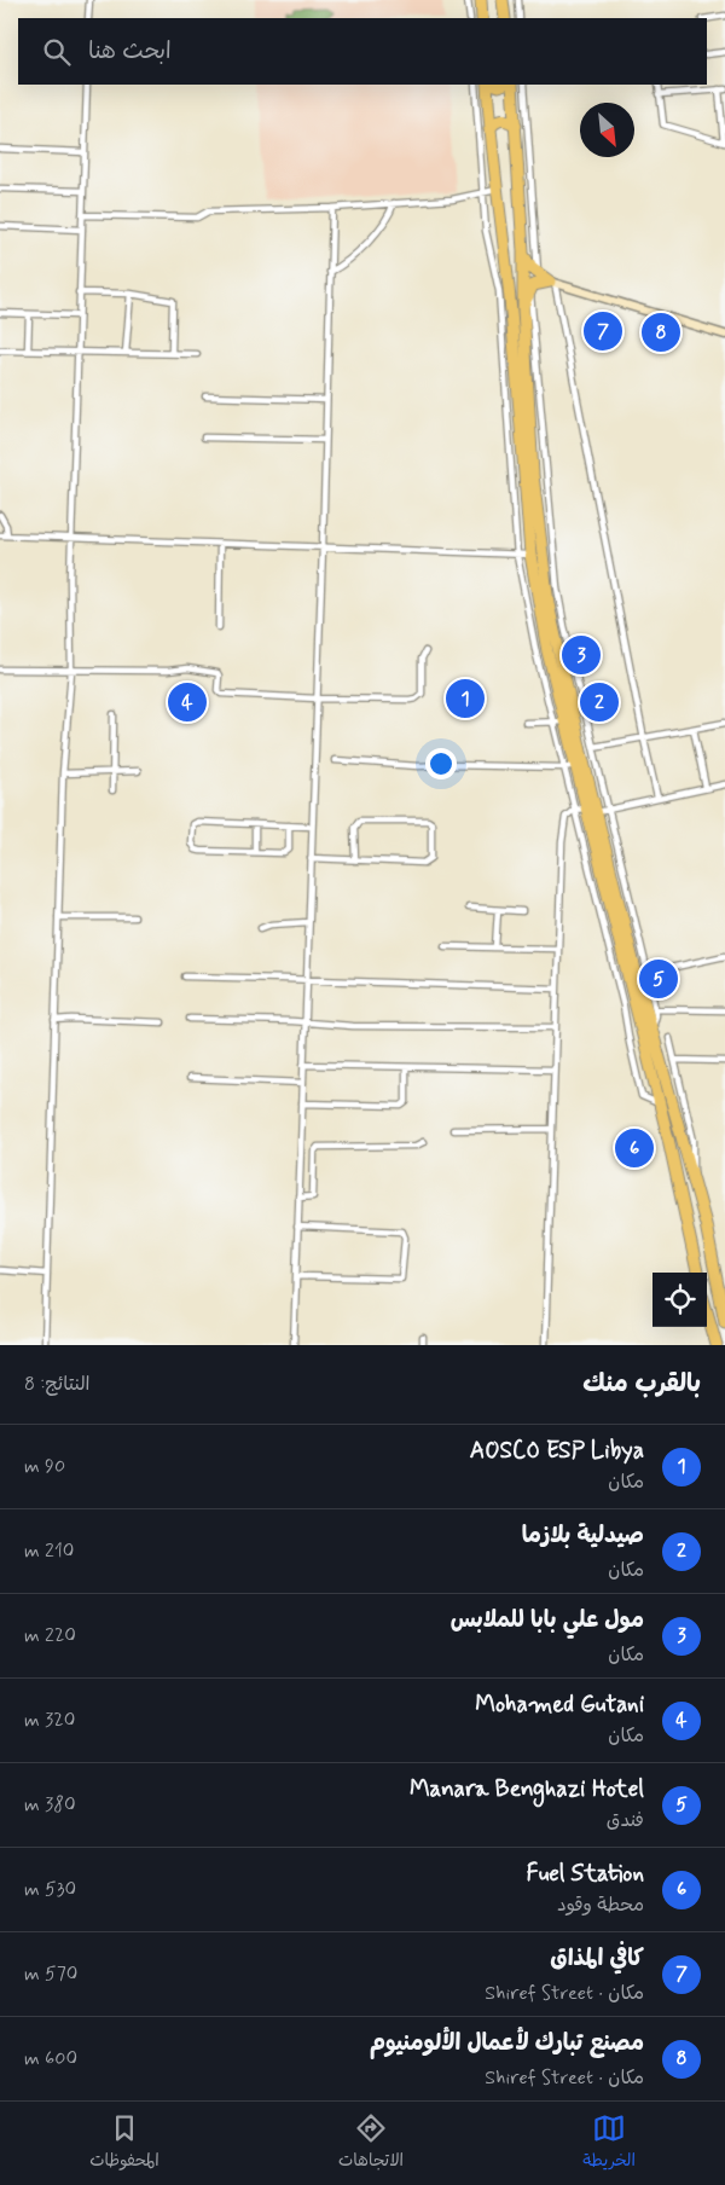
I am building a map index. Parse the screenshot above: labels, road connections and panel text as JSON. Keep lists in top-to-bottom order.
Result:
{
  "north": "bottom right",
  "page": {
    "search": "ابحث هنا",
    "pins": [
      "7",
      "8",
      "3",
      "1",
      "2",
      "4",
      "5",
      "6"
    ],
    "heading": ["بالقرب منك", "النتائج: 8"],
    "list": [
      {
        "mark": "1",
        "name": "AOSCO ESP Libya",
        "note": "مكان",
        "value": "90 m"
      },
      {
        "mark": "2",
        "name": "صيدلية بلازما",
        "note": "مكان",
        "value": "210 m"
      },
      {
        "mark": "3",
        "name": "مول علي بابا للملابس",
        "note": "مكان",
        "value": "220 m"
      },
      {
        "mark": "4",
        "name": "Mohamed Gutani",
        "note": "مكان",
        "value": "320 m"
      },
      {
        "mark": "5",
        "name": "Manara Benghazi Hotel",
        "note": "فندق",
        "value": "380 m"
      },
      {
        "mark": "6",
        "name": "Fuel Station",
        "note": "محطة وقود",
        "value": "530 m"
      },
      {
        "mark": "7",
        "name": "كافي المذاق",
        "note": "مكان · Shiref Street",
        "value": "570 m"
      },
      {
        "mark": "8",
        "name": "مصنع تبارك لأعمال الألومنيوم",
        "note": "مكان · Shiref Street",
        "value": "600 m"
      }
    ],
    "nav": ["الخريطة", "الاتجاهات", "المحفوظات"]
  }
}
